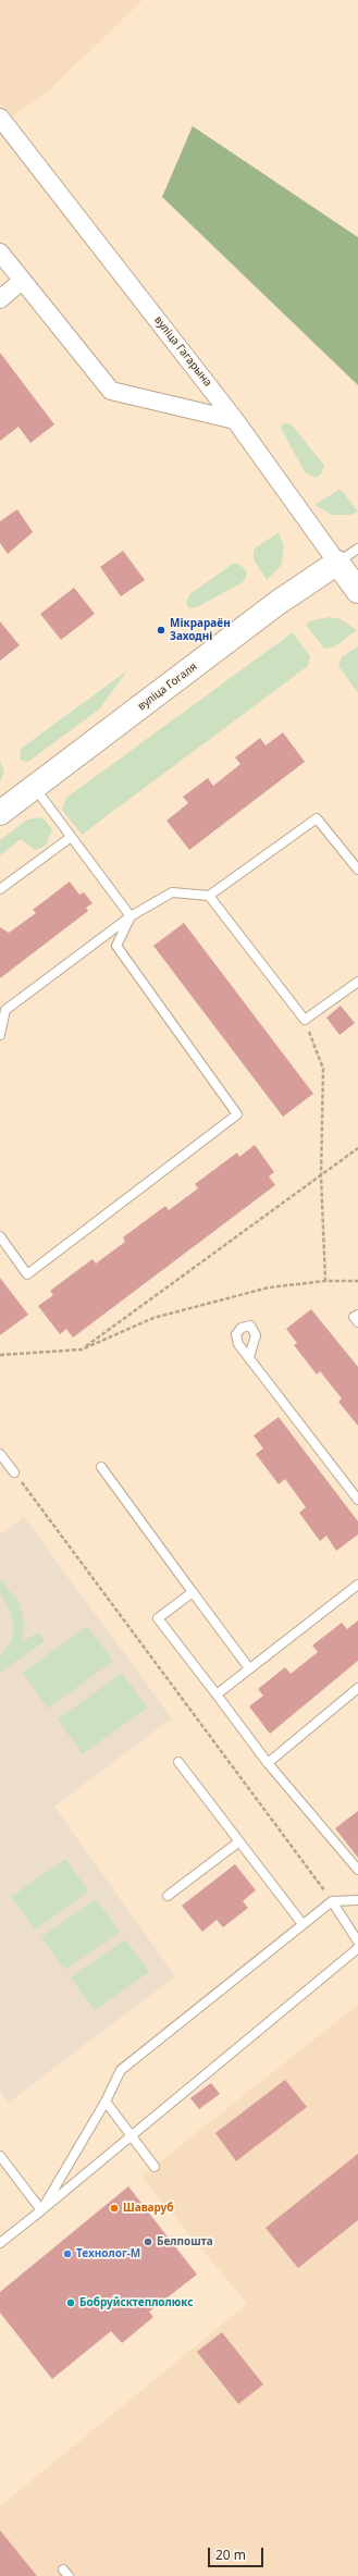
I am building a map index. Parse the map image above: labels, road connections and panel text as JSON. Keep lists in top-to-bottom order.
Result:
{
  "streets": {
    "main road": ["вуліца Гагарына", "вуліца Гогаля"]
  },
  "crossings": [
    ["вуліца Гагарына", "вуліца Гогаля"]
  ],
  "places": [
    "Мікрараён Заходні",
    "Шаваруб",
    "Белпошта",
    "Технолог-М",
    "Бобруйсктеплолюкс"
  ],
  "scale_bar": "20 m"
}
